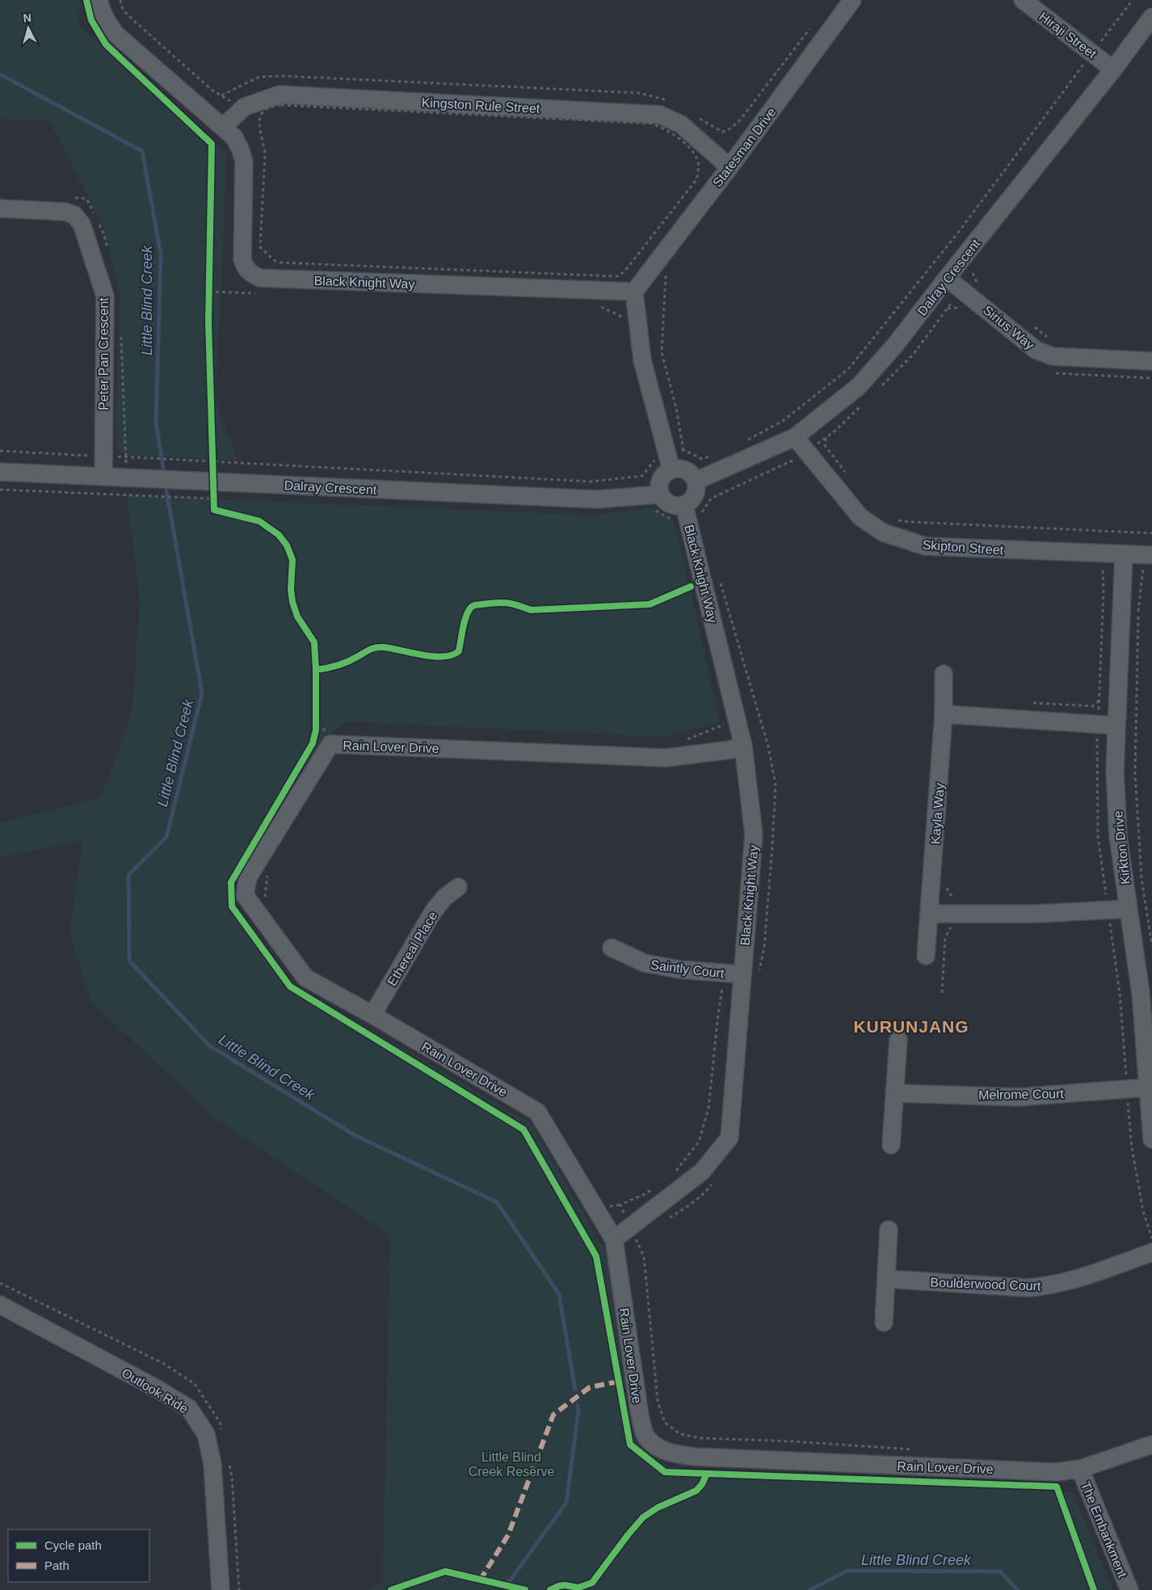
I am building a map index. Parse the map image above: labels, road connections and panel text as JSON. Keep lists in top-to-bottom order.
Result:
{
  "streets": {
    "street": [
      "Hiraji Street",
      "Kingston Rule Street",
      "Statesman Drive",
      "Dalray Crescent",
      "Black Knight Way",
      "Sirius Way",
      "Peter Pan Crescent",
      "Skipton Street",
      "Rain Lover Drive",
      "Kayla Way",
      "Kirkton Drive",
      "Ethereal Place",
      "Saintly Court",
      "Melrome Court",
      "Boulderwood Court",
      "Outlook Ride",
      "The Embankment"
    ]
  },
  "crossings": [
    ["Hiraji Street", "Dalray Crescent"],
    ["Kingston Rule Street", "Statesman Drive"],
    ["Kingston Rule Street", "Black Knight Way"],
    ["Statesman Drive", "Black Knight Way"],
    ["Dalray Crescent", "Sirius Way"],
    ["Dalray Crescent", "Peter Pan Crescent"],
    ["Dalray Crescent", "Skipton Street"],
    ["Black Knight Way", "Rain Lover Drive"],
    ["Black Knight Way", "Saintly Court"],
    ["Skipton Street", "Kirkton Drive"],
    ["Rain Lover Drive", "Ethereal Place"],
    ["Rain Lover Drive", "The Embankment"],
    ["Kirkton Drive", "Melrome Court"]
  ],
  "districts": ["KURUNJANG"],
  "water": ["Little Blind Creek"],
  "parks": ["Little Blind Creek Reserve"],
  "legend": ["Cycle path", "Path"],
  "north": "top"
}
